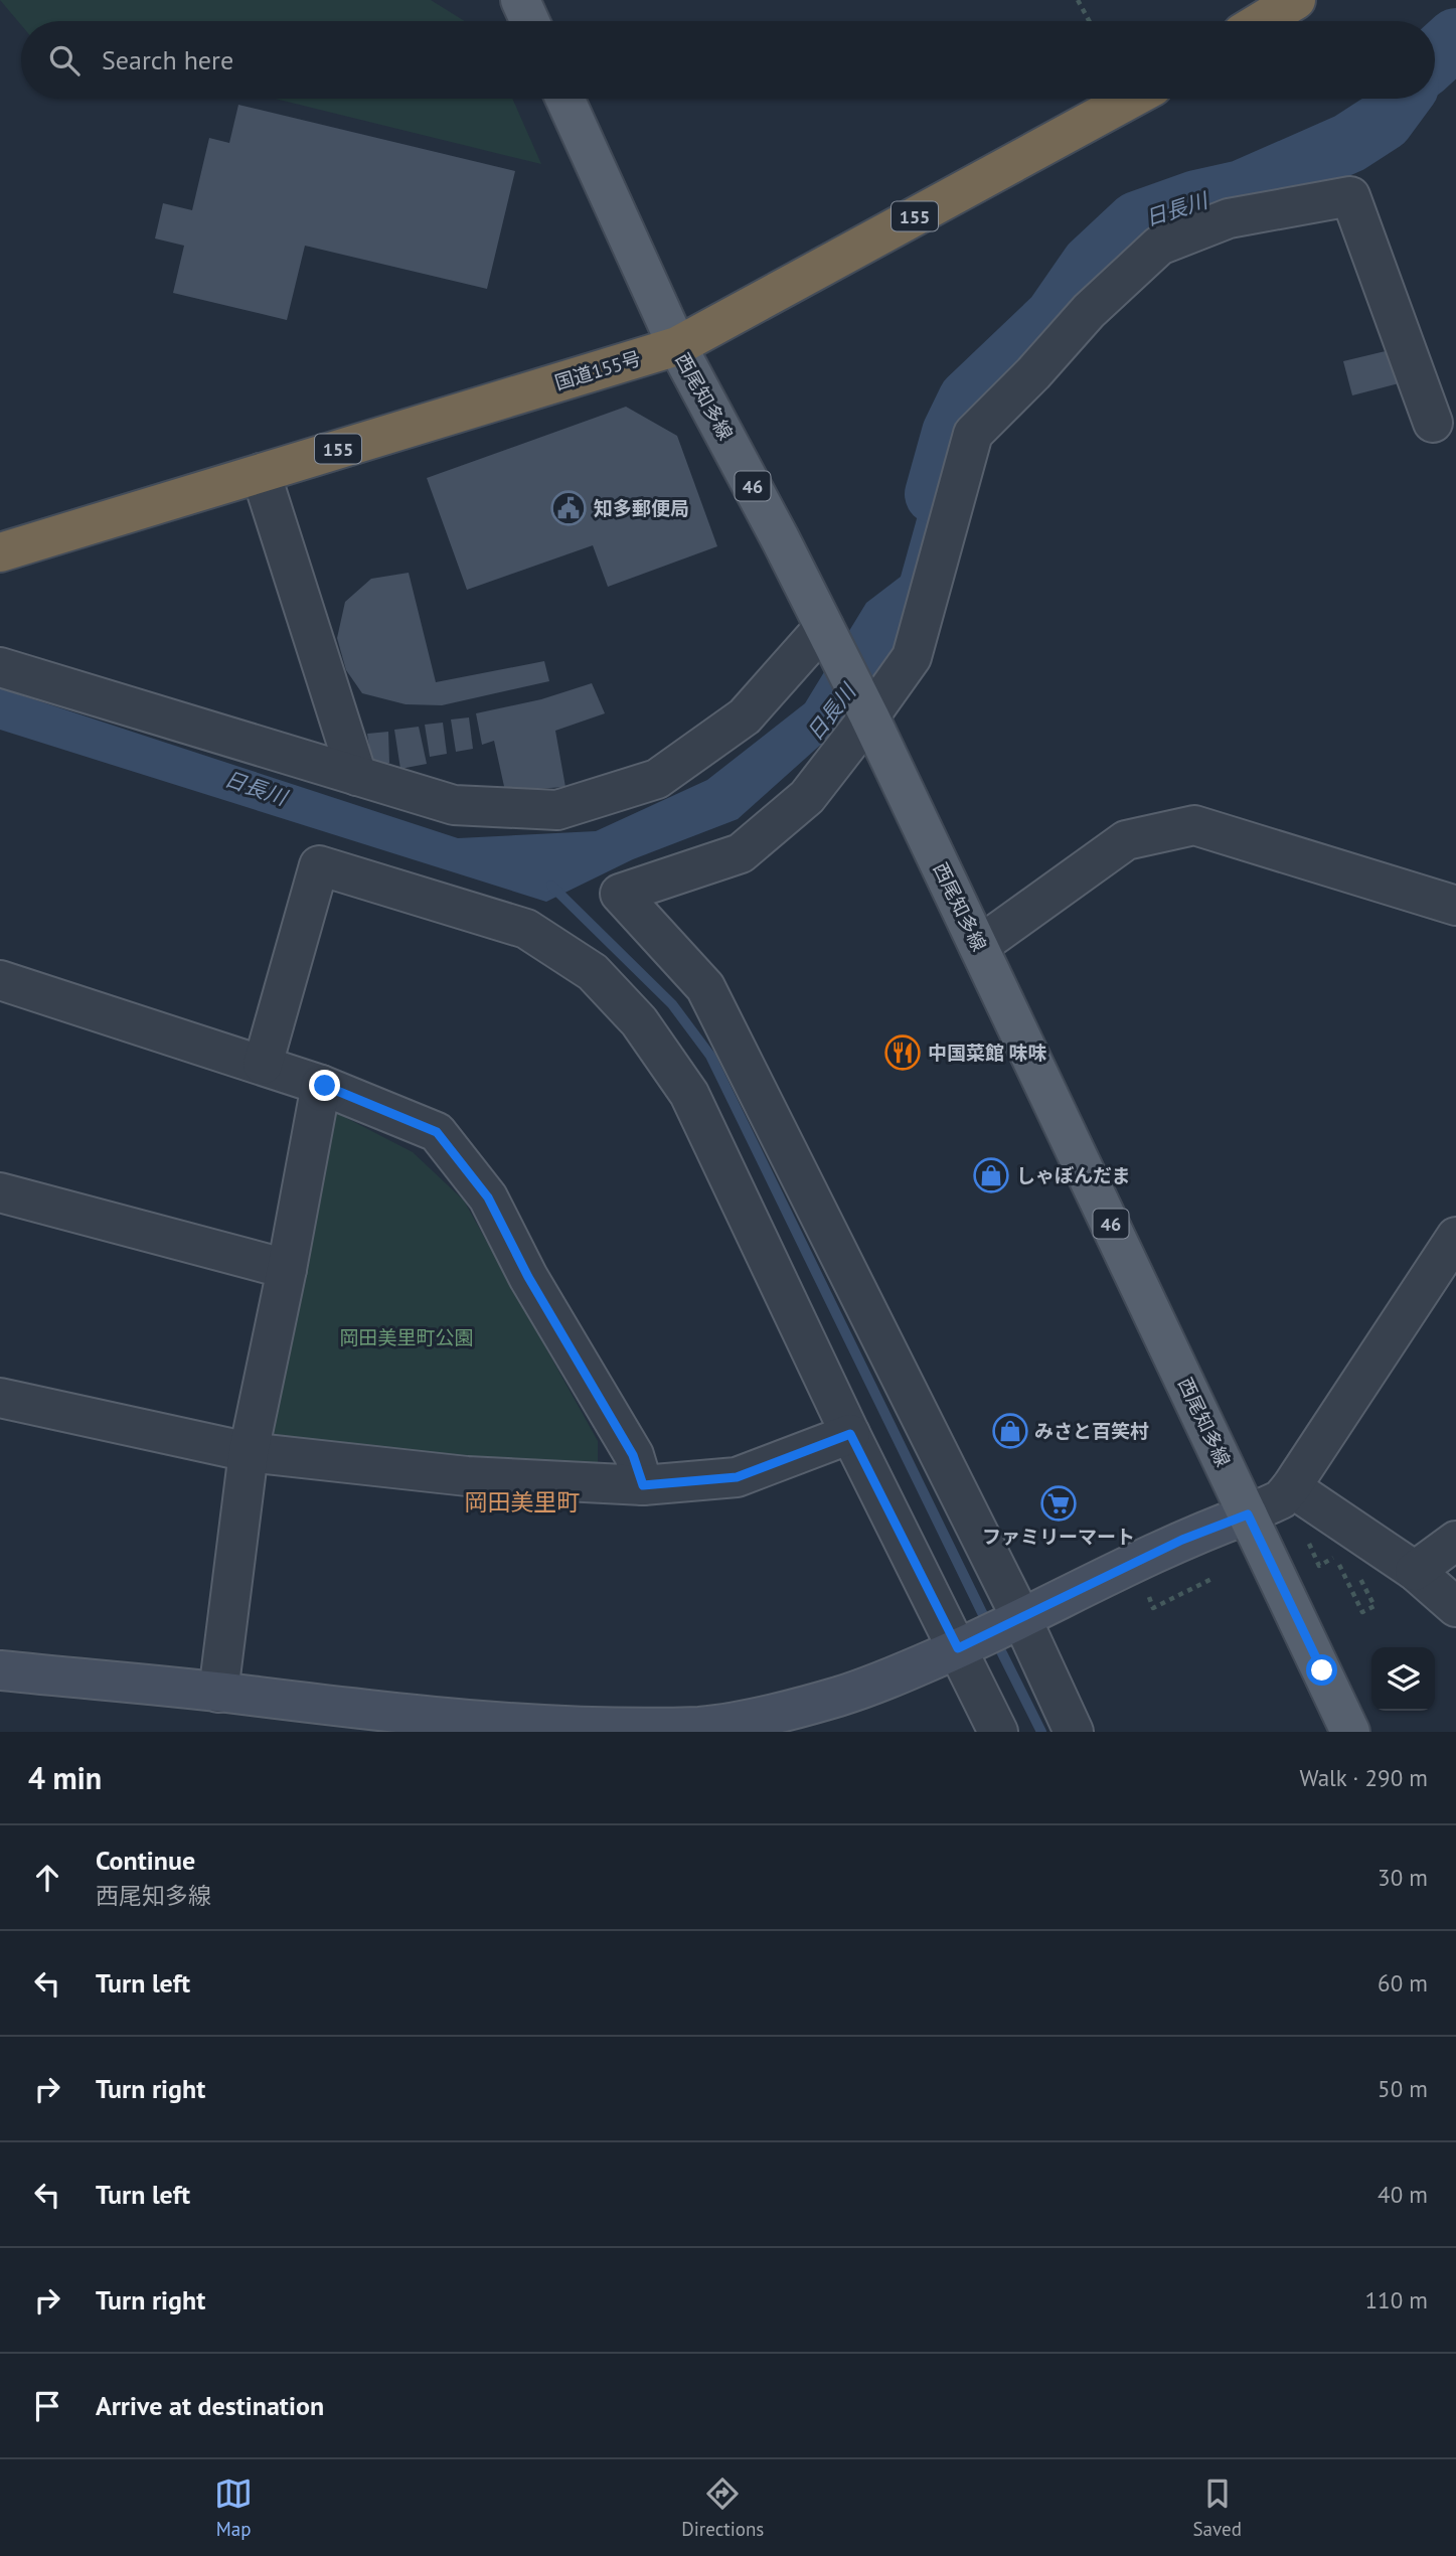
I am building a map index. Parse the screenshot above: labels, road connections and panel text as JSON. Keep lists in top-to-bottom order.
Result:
{
  "streets": {
    "highway": ["155", "国道155号"],
    "main road": ["西尾知多線", "46"]
  },
  "crossings": [
    ["国道155号", "西尾知多線"]
  ],
  "districts": ["岡田美里町"],
  "water": ["日長川"],
  "parks": ["岡田美里町公園"],
  "places": {
    "public building": ["知多郵便局"],
    "restaurant": ["中国菜館 味味"],
    "shop": ["しゃぼんだま", "みさと百笑村"],
    "supermarket": ["ファミリーマート"]
  },
  "page": {
    "search": "Search here",
    "heading": ["4 min", "Walk · 290 m"],
    "list": [
      ["Continue", "西尾知多線", "30 m"],
      ["Turn left", "60 m"],
      ["Turn right", "50 m"],
      ["Turn left", "40 m"],
      ["Turn right", "110 m"],
      "Arrive at destination"
    ],
    "nav": ["Map", "Directions", "Saved"]
  }
}
